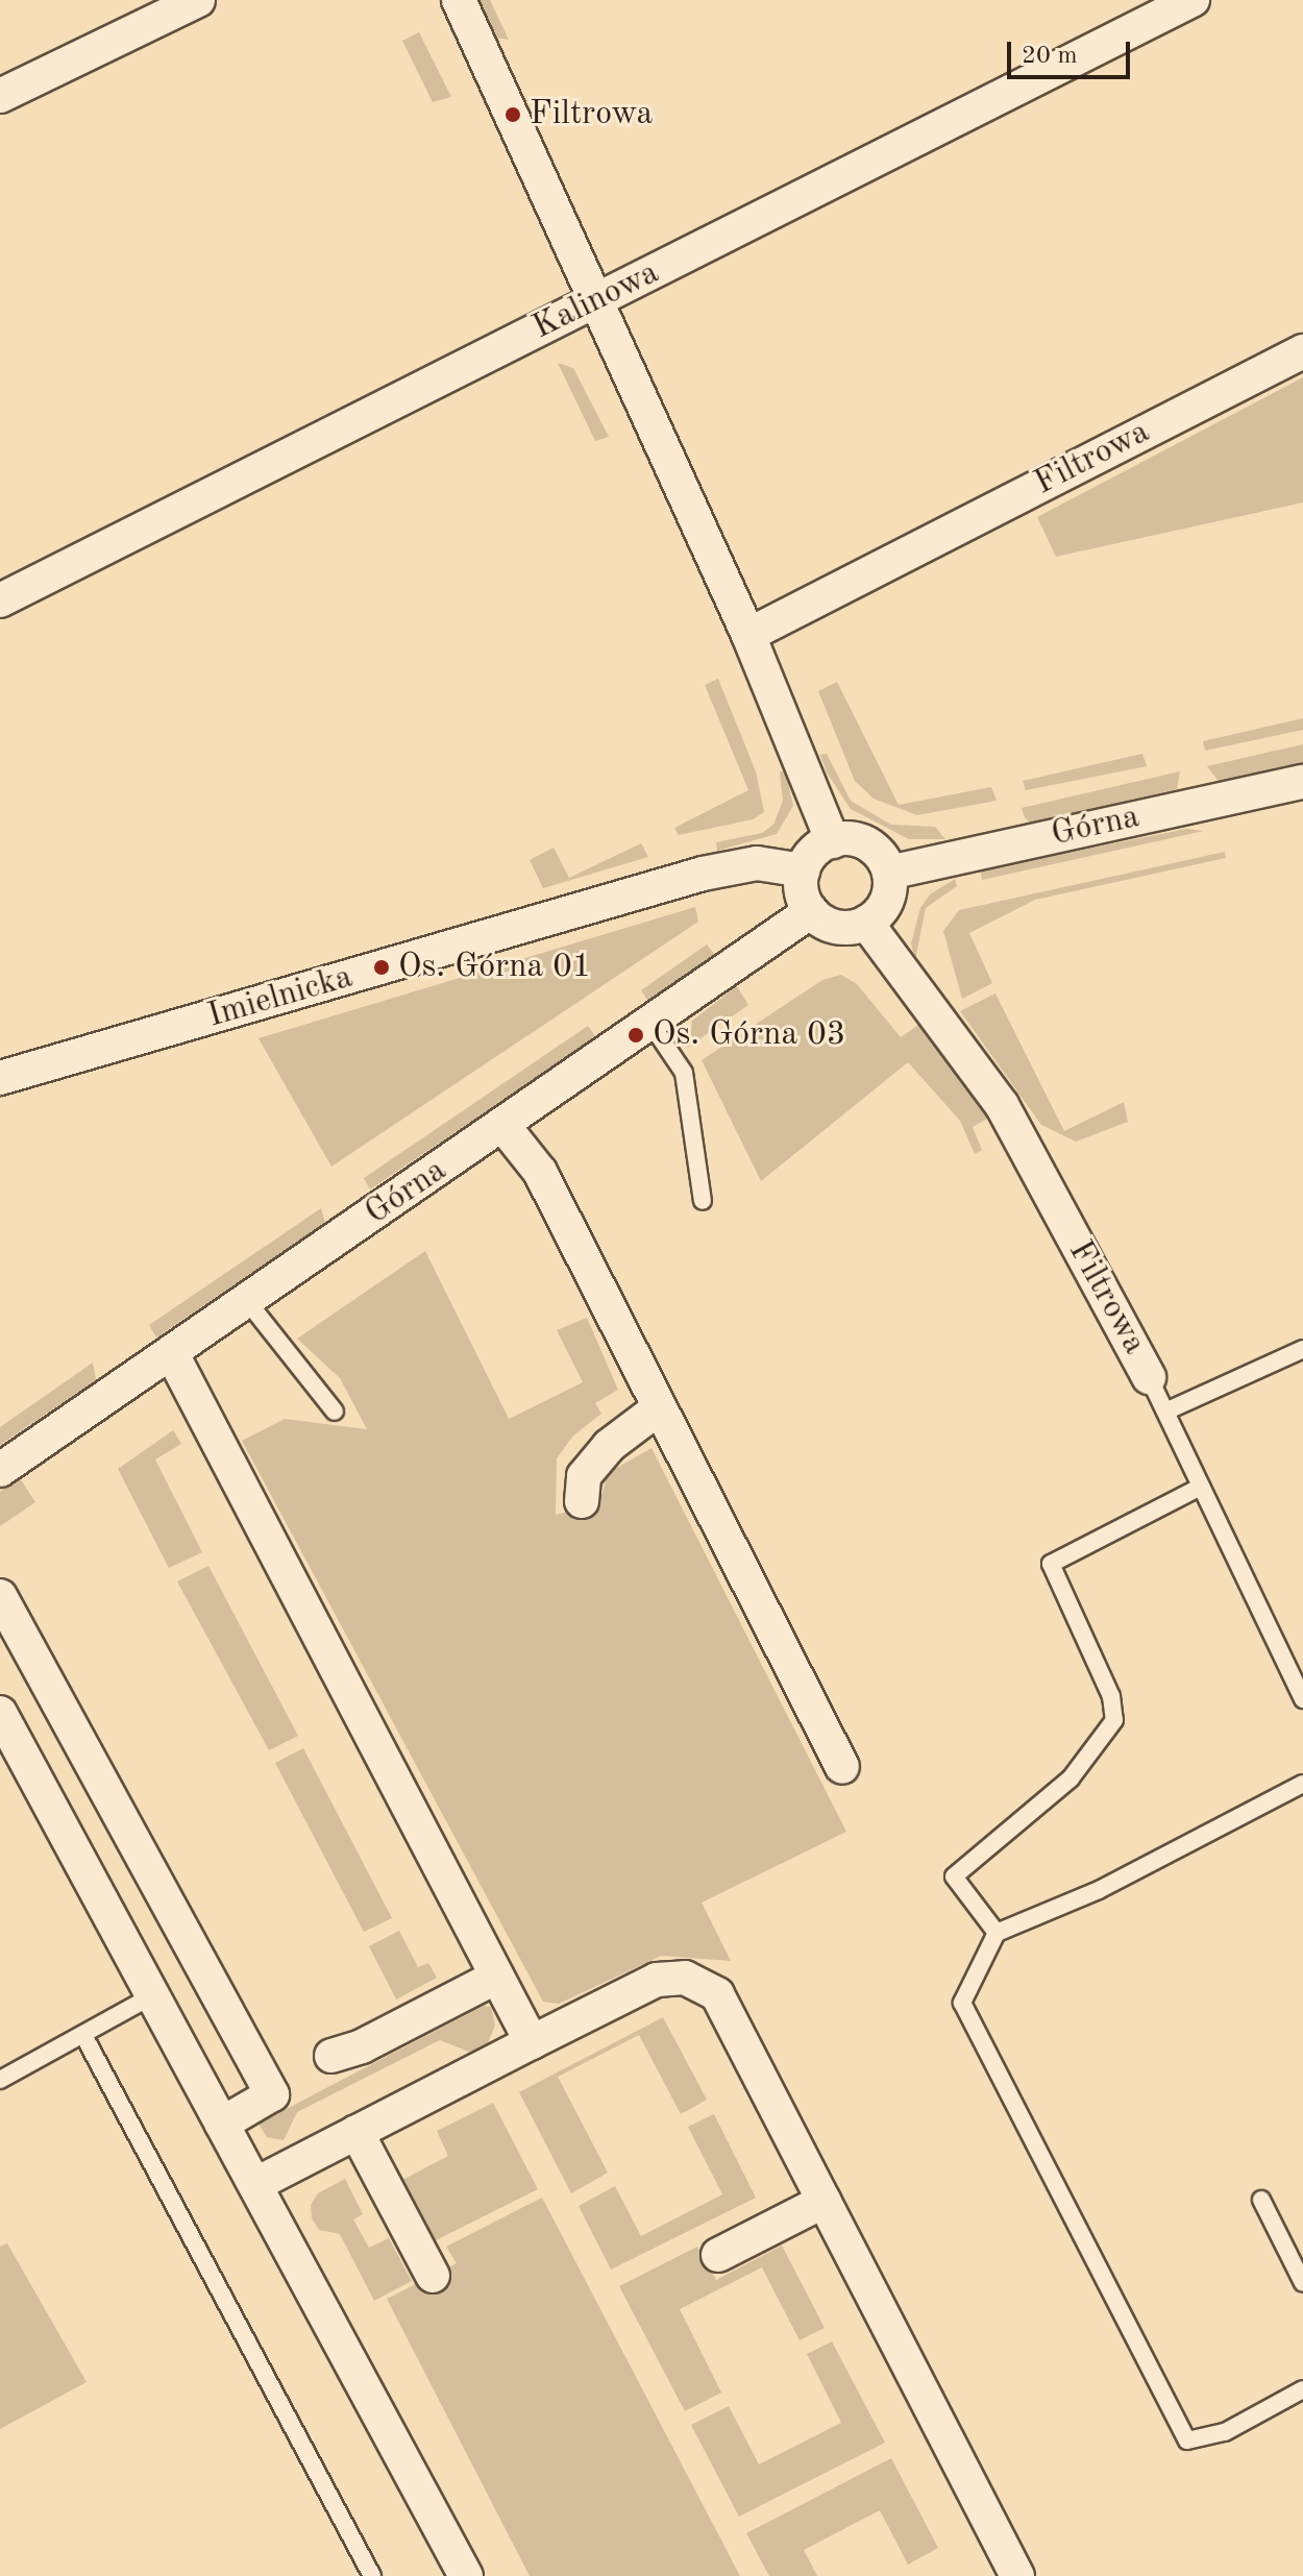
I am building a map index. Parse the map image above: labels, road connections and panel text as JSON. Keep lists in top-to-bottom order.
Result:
{
  "streets": {
    "street": [
      "Kalinowa",
      "Filtrowa",
      "Górna",
      "Imielnicka"
    ]
  },
  "crossings": [
    ["Filtrowa", "Górna"],
    ["Filtrowa", "Imielnicka"],
    ["Górna", "Imielnicka"]
  ],
  "places": ["Filtrowa", "Os. Górna 01", "Os. Górna 03"],
  "scale_bar": "20 m"
}
